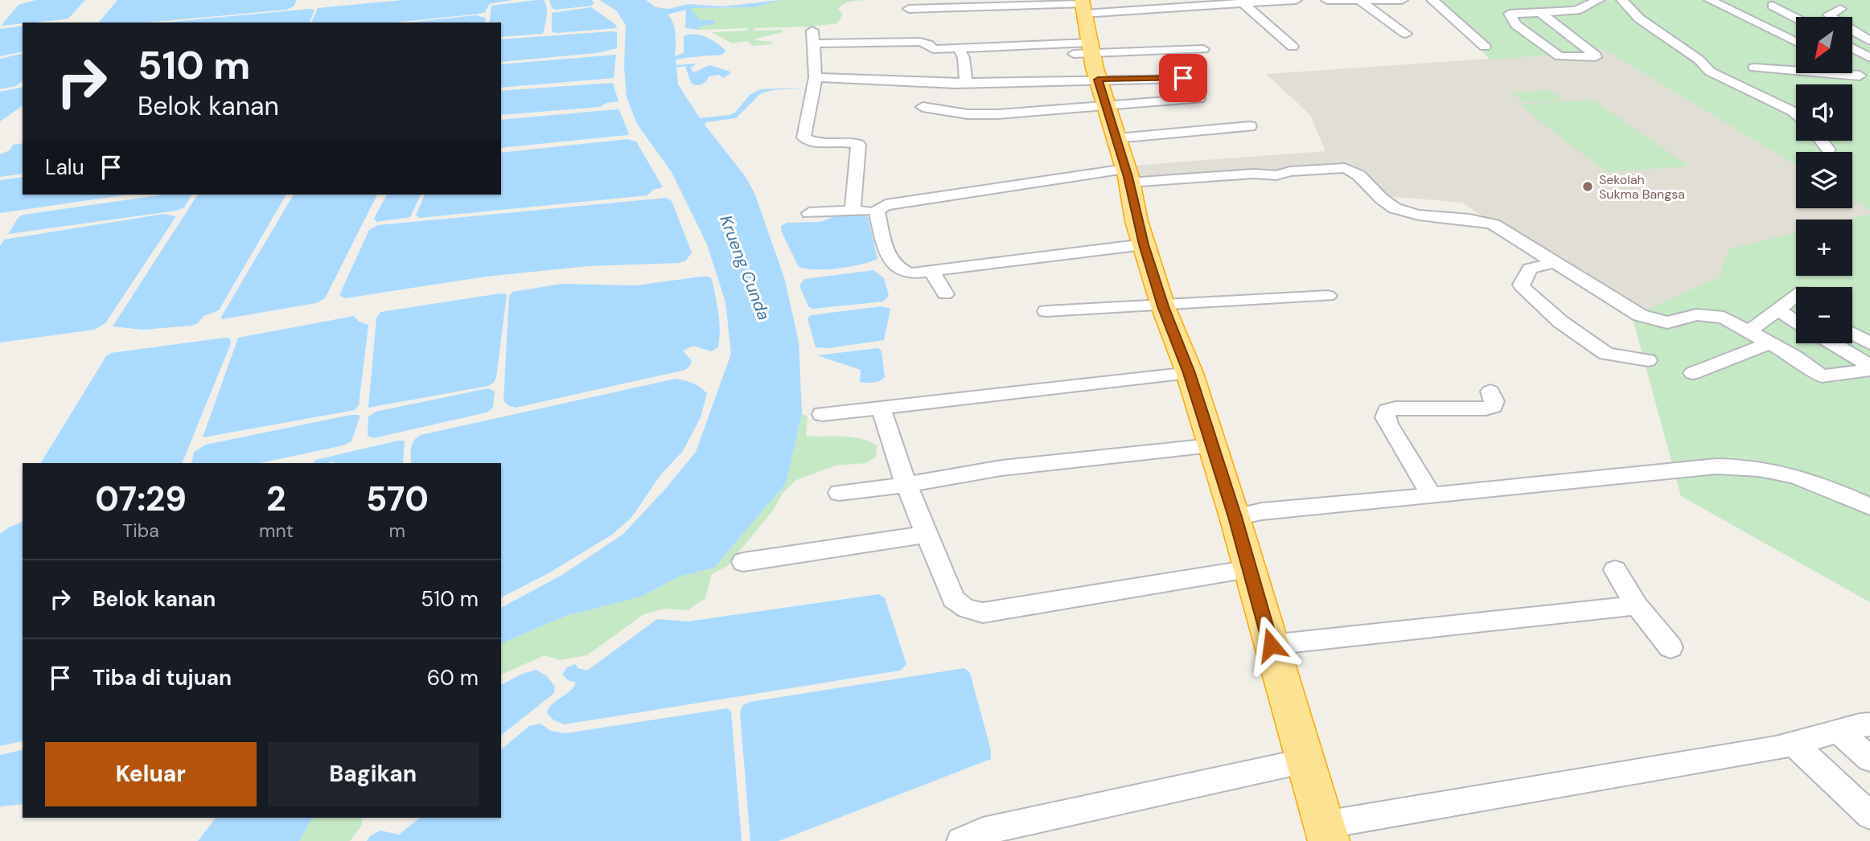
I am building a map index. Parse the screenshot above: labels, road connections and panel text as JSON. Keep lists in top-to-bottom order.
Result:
{
  "water": ["Krueng Cunda"],
  "places": ["Sekolah Sukma Bangsa"],
  "north": "bottom left",
  "page": {
    "map_buttons": ["+", "−"],
    "turn": ["510 m", "Belok kanan"],
    "then": "Lalu",
    "eta": [
      "07:29",
      "Tiba",
      "2",
      "mnt",
      "570",
      "m"
    ],
    "list": [
      {
        "name": "Belok kanan",
        "value": "510 m"
      },
      {
        "name": "Tiba di tujuan",
        "value": "60 m"
      }
    ],
    "buttons": ["Keluar", "Bagikan"]
  }
}
